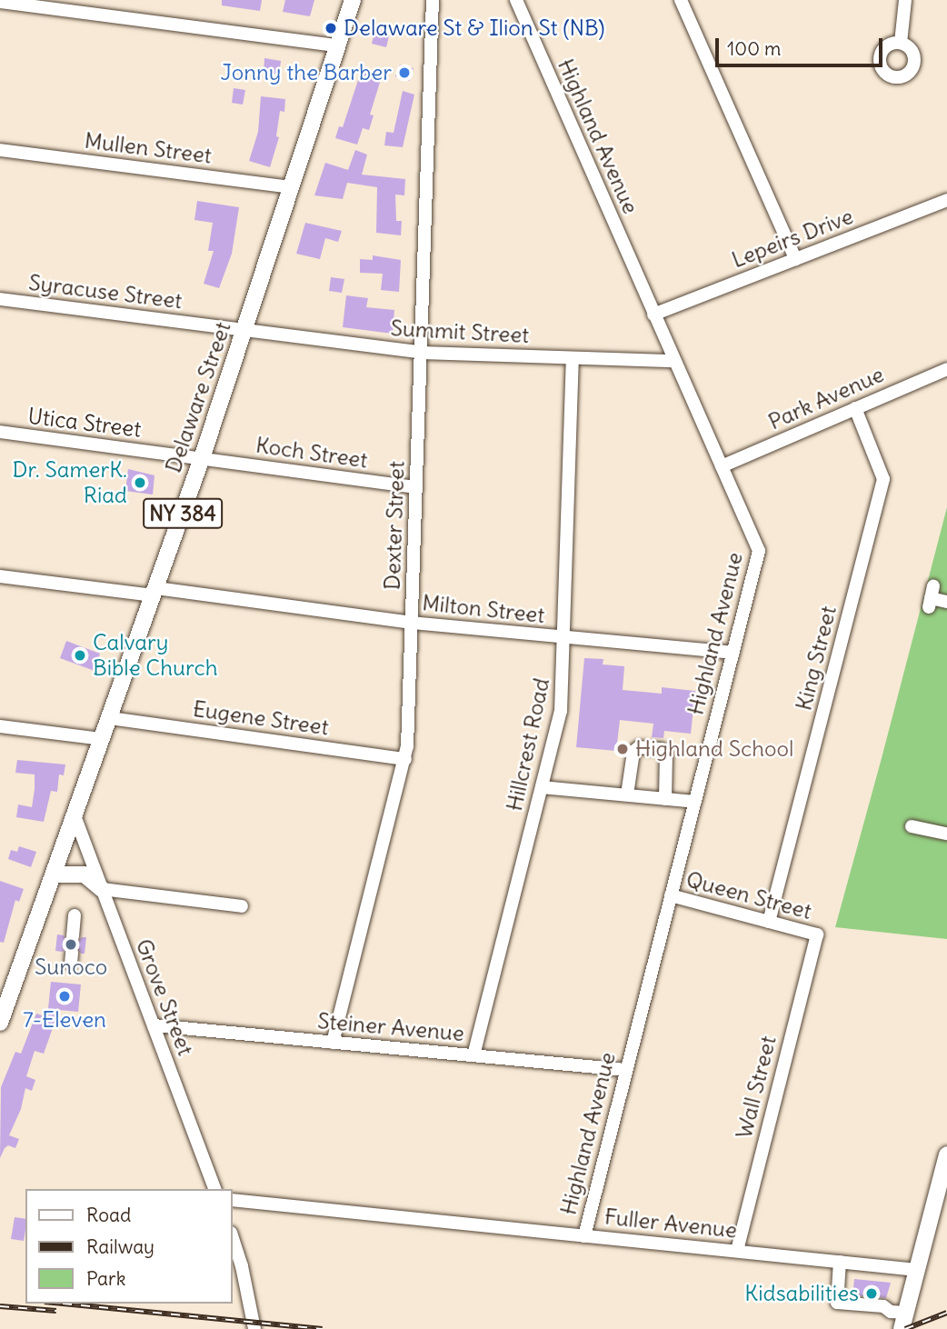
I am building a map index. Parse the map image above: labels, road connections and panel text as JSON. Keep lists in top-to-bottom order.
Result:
{
  "streets": {
    "main road": ["Delaware Street", "NY 384"],
    "street": [
      "Highland Avenue",
      "Mullen Street",
      "Lepeirs Drive",
      "Syracuse Street",
      "Summit Street",
      "Park Avenue",
      "Utica Street",
      "Koch Street",
      "Dexter Street",
      "Milton Street",
      "King Street",
      "Eugene Street",
      "Hillcrest Road",
      "Queen Street",
      "Grove Street",
      "Steiner Avenue",
      "Wall Street",
      "Fuller Avenue"
    ]
  },
  "crossings": [
    ["Highland Avenue", "Lepeirs Drive"],
    ["Highland Avenue", "Summit Street"],
    ["Highland Avenue", "Park Avenue"],
    ["Highland Avenue", "Milton Street"],
    ["Highland Avenue", "Queen Street"],
    ["Highland Avenue", "Steiner Avenue"],
    ["Highland Avenue", "Fuller Avenue"],
    ["Mullen Street", "Delaware Street"],
    ["Syracuse Street", "Summit Street"],
    ["Syracuse Street", "Delaware Street"],
    ["Summit Street", "Delaware Street"],
    ["Summit Street", "Dexter Street"],
    ["Summit Street", "Hillcrest Road"],
    ["Delaware Street", "Utica Street"],
    ["Delaware Street", "Koch Street"],
    ["Delaware Street", "Milton Street"],
    ["Delaware Street", "Eugene Street"],
    ["Delaware Street", "Grove Street"],
    ["Park Avenue", "King Street"],
    ["Utica Street", "Koch Street"],
    ["Koch Street", "Dexter Street"],
    ["Dexter Street", "Milton Street"],
    ["Dexter Street", "Eugene Street"],
    ["Dexter Street", "Steiner Avenue"],
    ["Milton Street", "Hillcrest Road"],
    ["King Street", "Queen Street"],
    ["Hillcrest Road", "Steiner Avenue"],
    ["Queen Street", "Wall Street"],
    ["Grove Street", "Steiner Avenue"],
    ["Wall Street", "Fuller Avenue"]
  ],
  "places": [
    "Delaware St & Ilion St (NB)",
    "Jonny the Barber",
    "Dr. SamerK. Riad",
    "Calvary Bible Church",
    "Highland School",
    "Sunoco",
    "7-Eleven",
    "Kidsabilities"
  ],
  "legend": ["Road", "Railway", "Park"],
  "scale_bar": "100 m"
}
